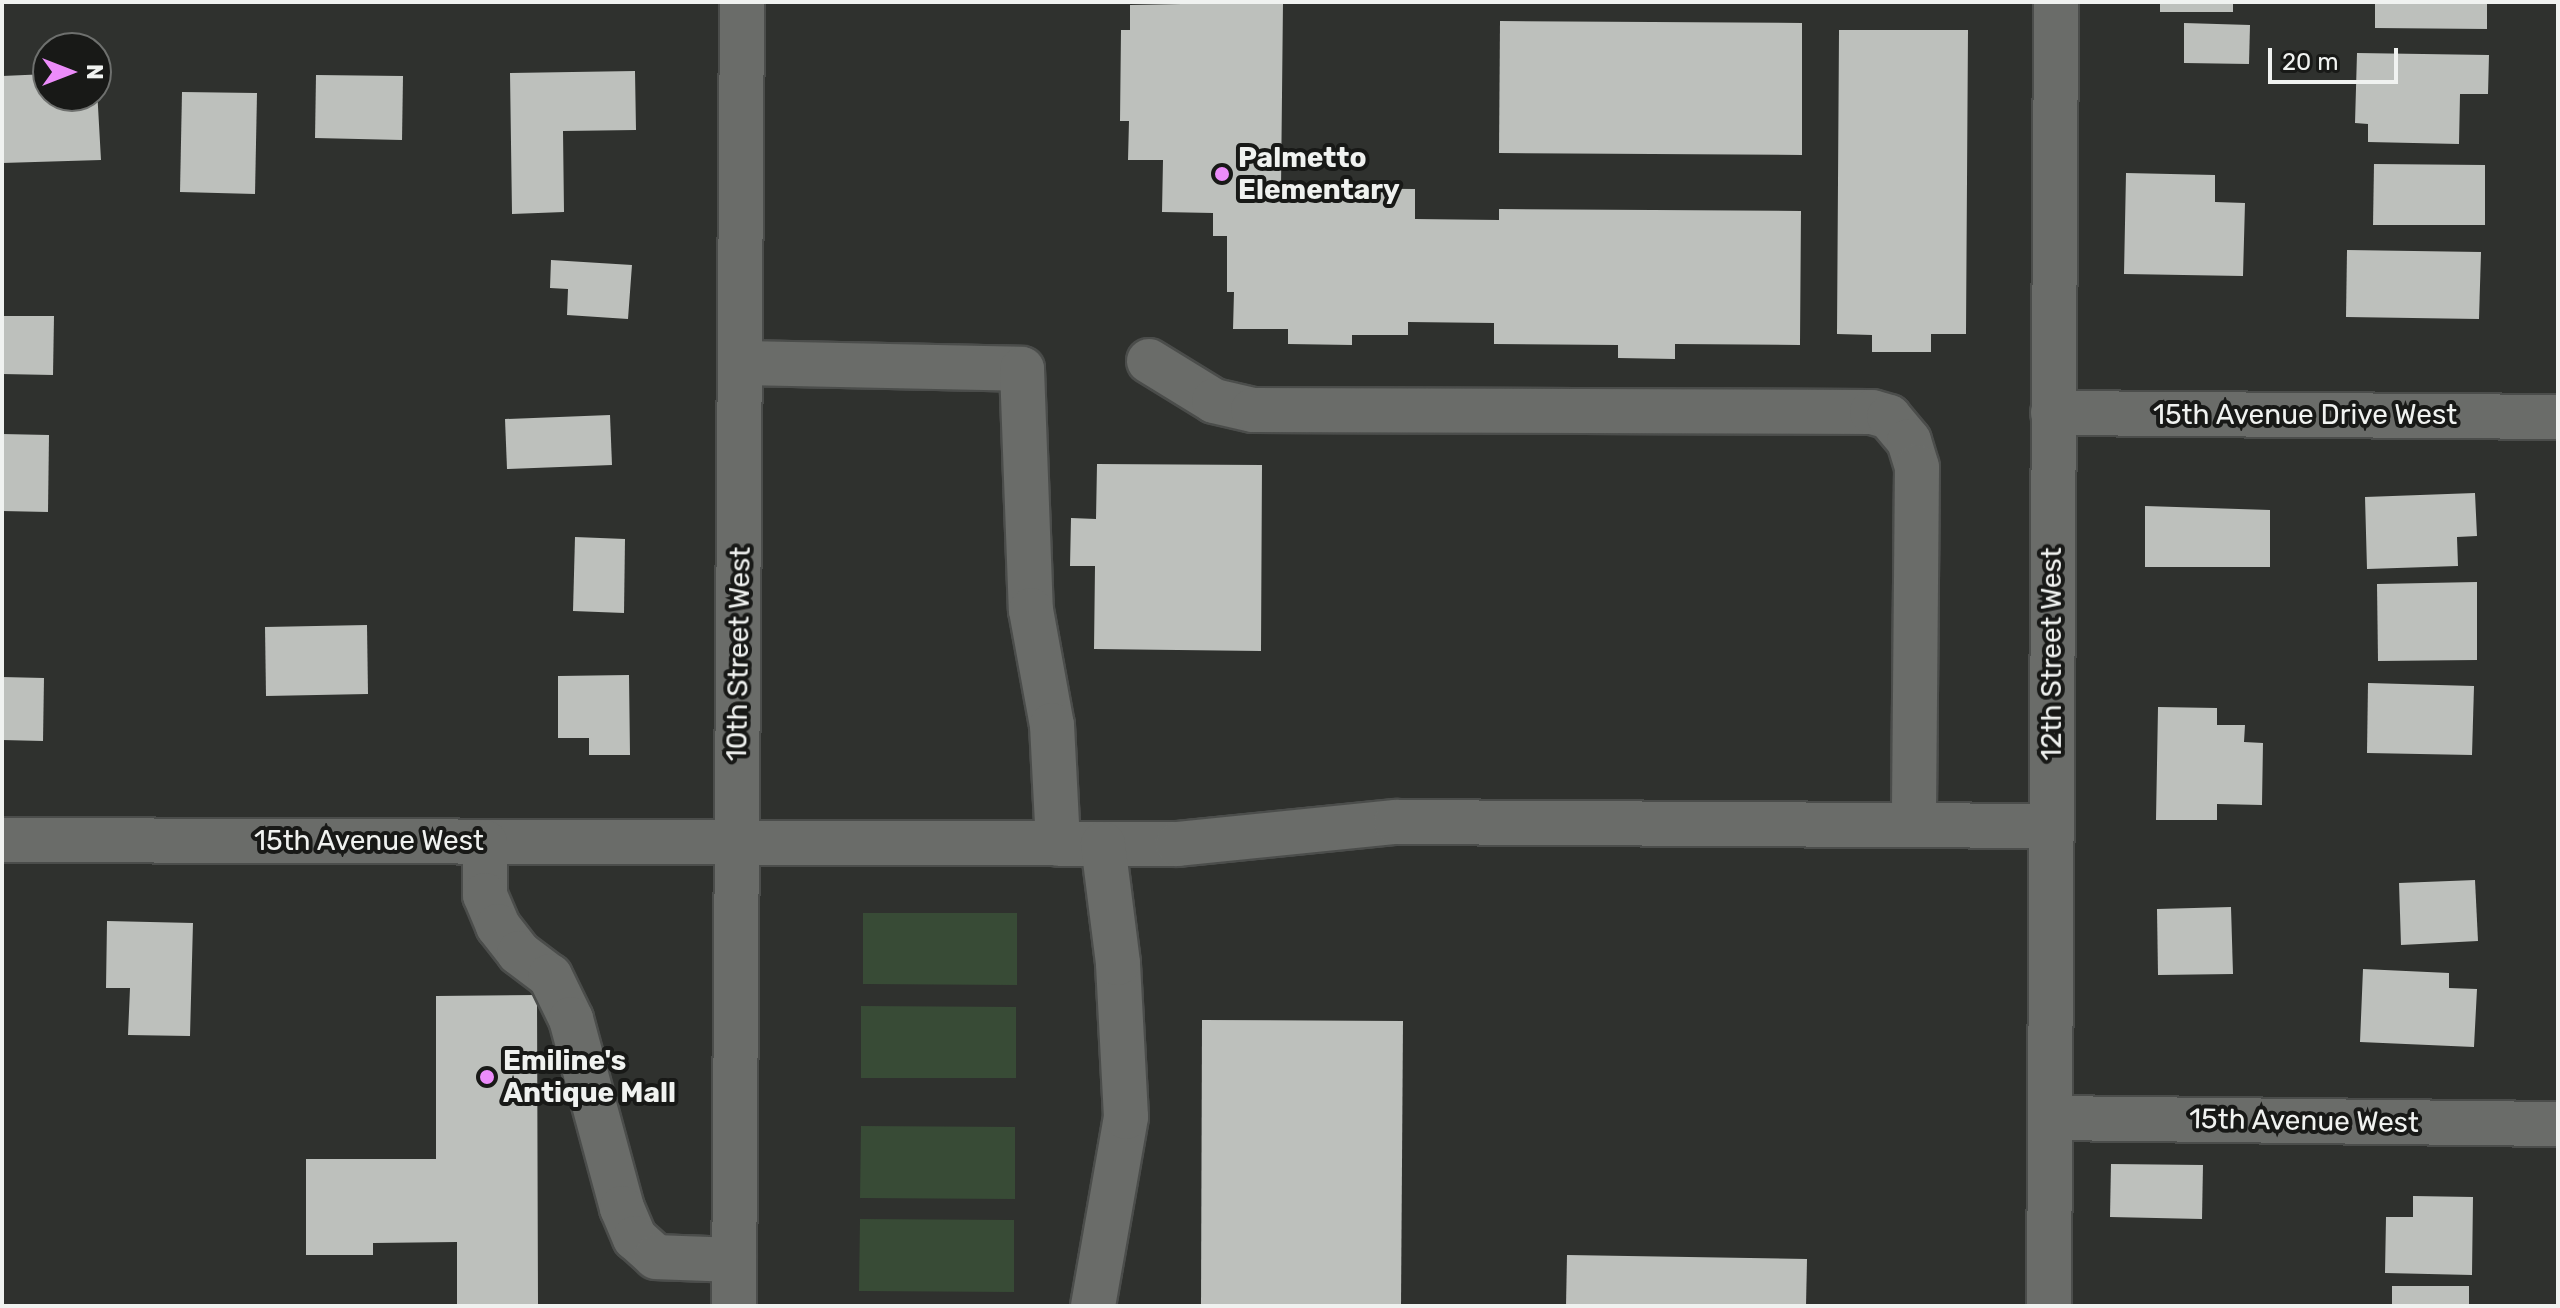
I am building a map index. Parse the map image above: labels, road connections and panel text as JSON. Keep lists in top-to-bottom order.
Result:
{
  "streets": {
    "street": [
      "15th Avenue Drive West",
      "10th Street West",
      "12th Street West",
      "15th Avenue West"
    ]
  },
  "crossings": [
    ["15th Avenue Drive West", "12th Street West"],
    ["10th Street West", "15th Avenue West"],
    ["12th Street West", "15th Avenue West"]
  ],
  "places": ["Palmetto Elementary", "Emiline's Antique Mall"],
  "scale_bar": "20 m",
  "north": "right"
}
